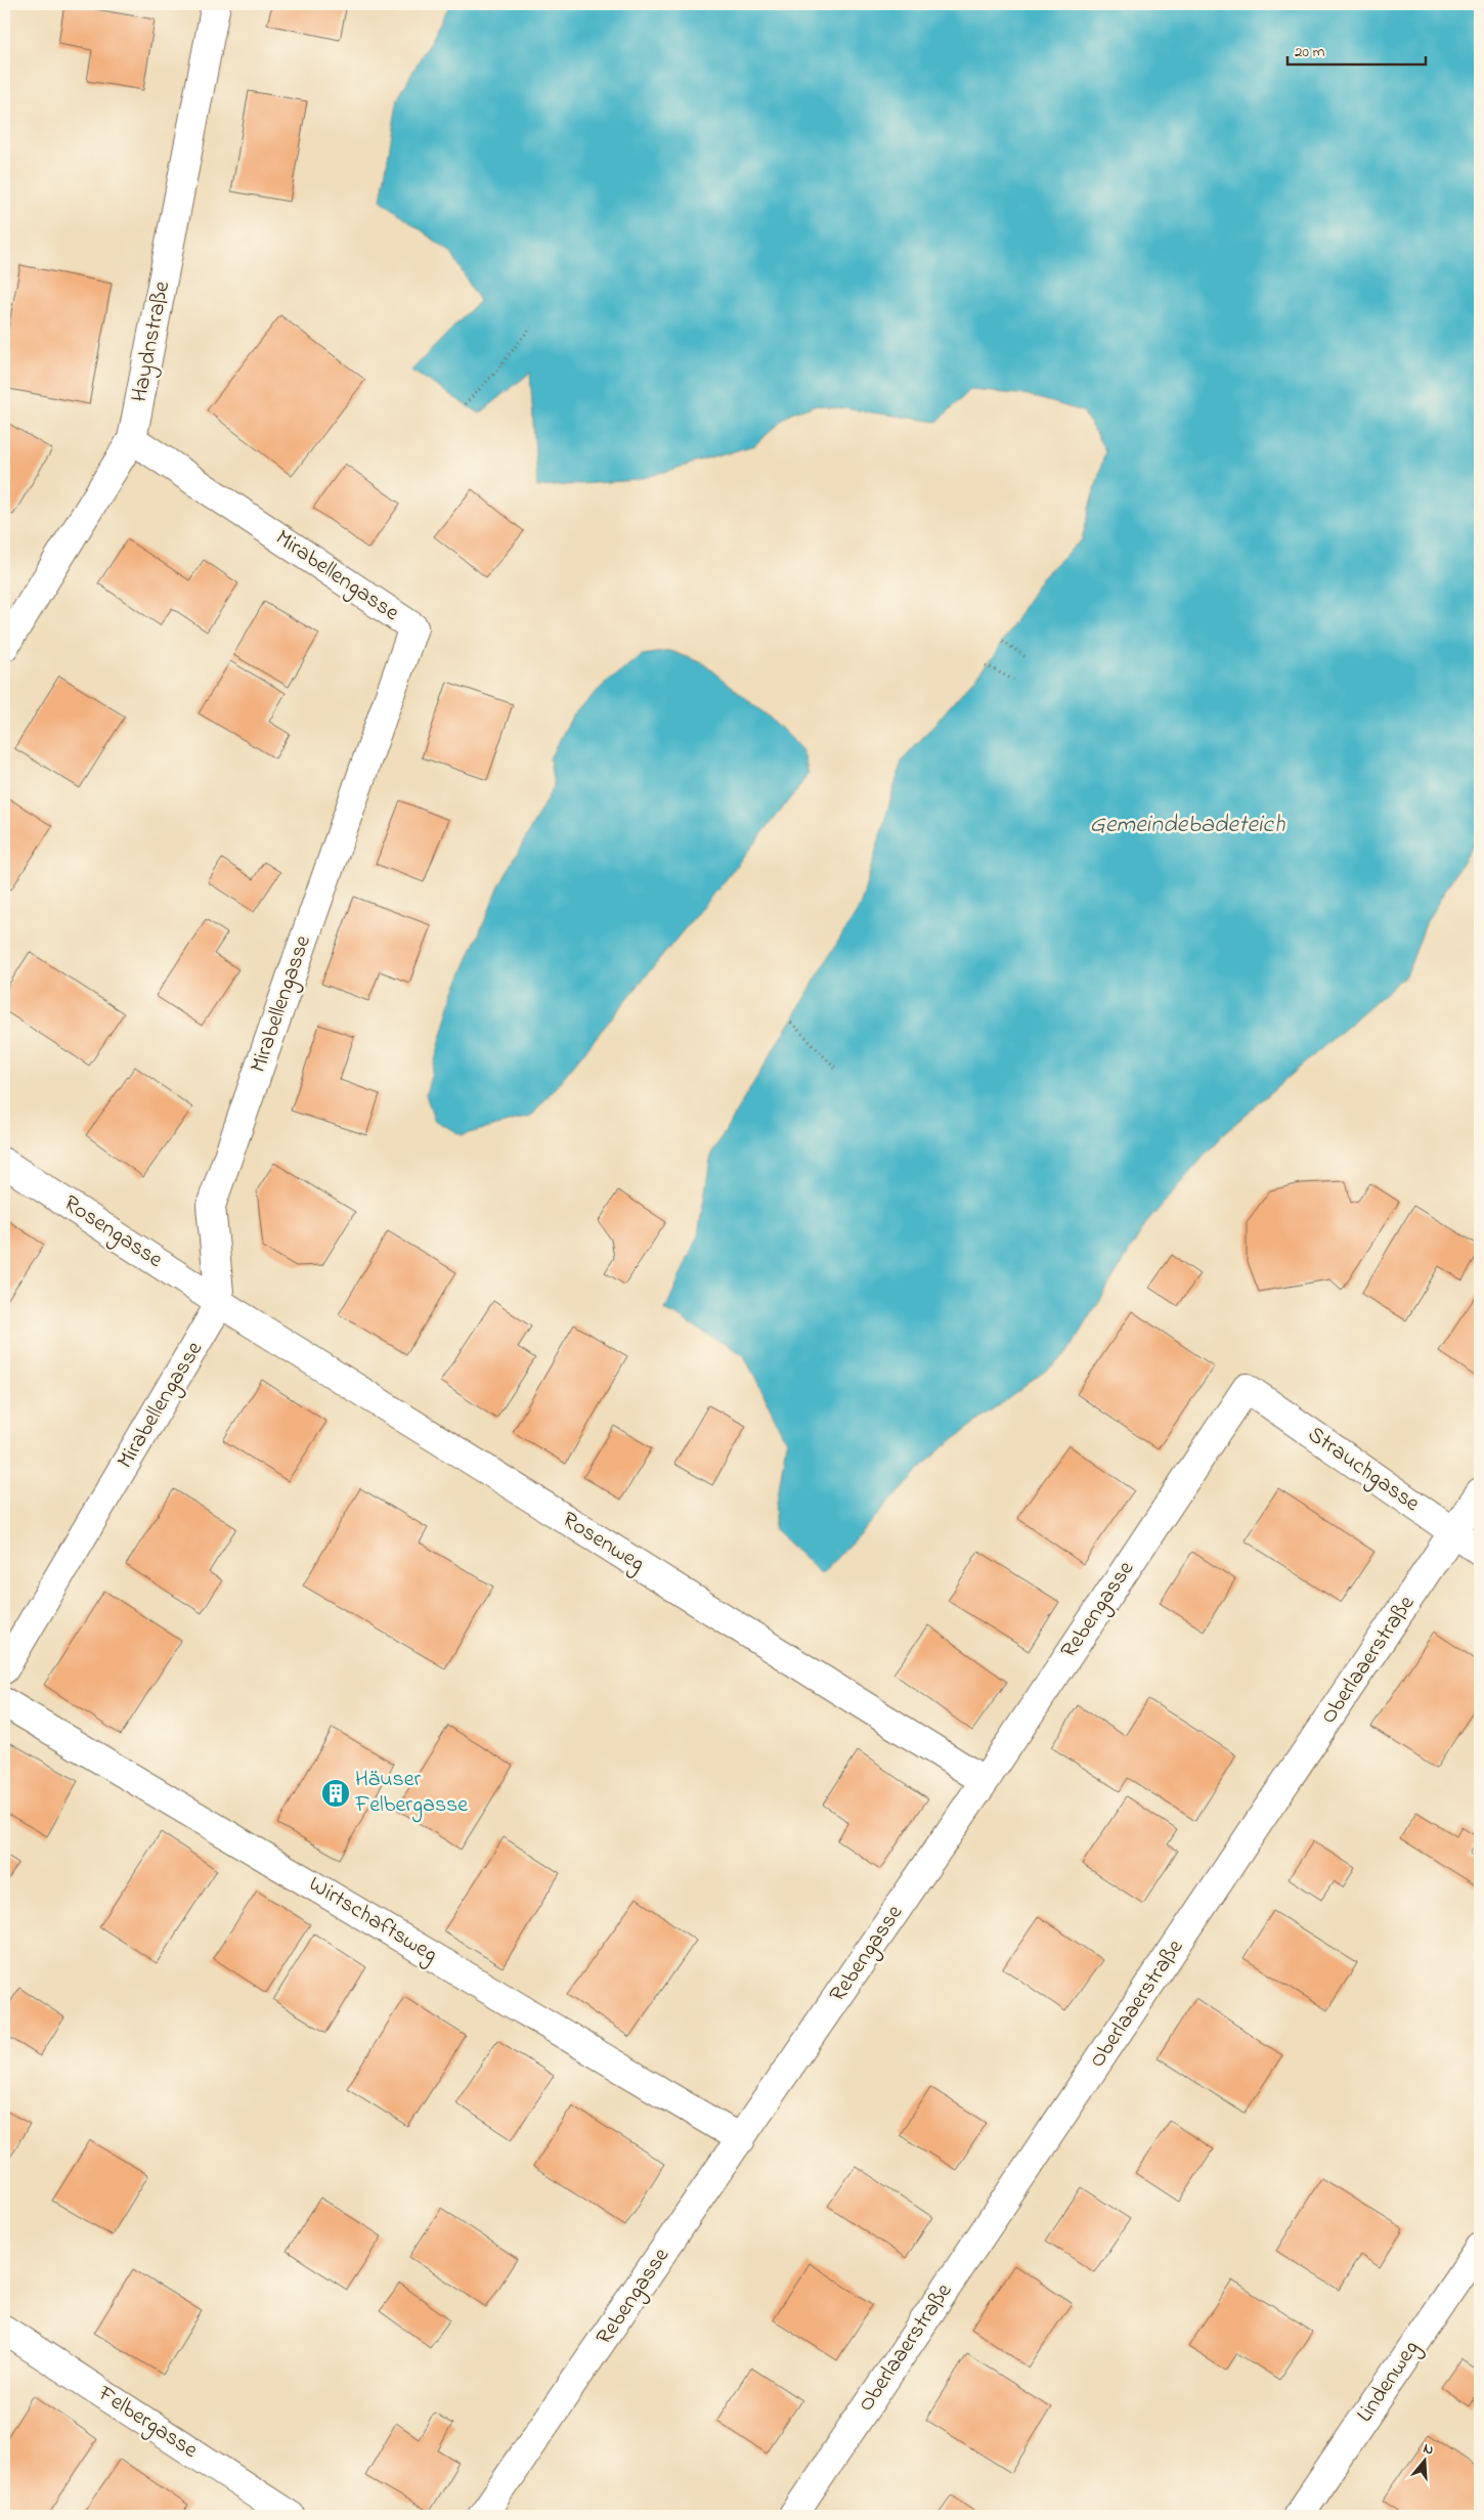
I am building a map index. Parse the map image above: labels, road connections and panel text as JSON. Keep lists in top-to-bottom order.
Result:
{
  "streets": {
    "street": [
      "Haydnstraße",
      "Mirabellengasse",
      "Rosengasse",
      "Strauchgasse",
      "Rosenweg",
      "Rebengasse",
      "Oberlaaerstraße",
      "Wirtschaftsweg",
      "Lindenweg",
      "Felbergasse"
    ]
  },
  "crossings": [
    ["Haydnstraße", "Mirabellengasse"],
    ["Mirabellengasse", "Rosengasse"],
    ["Mirabellengasse", "Rosenweg"],
    ["Rosengasse", "Rosenweg"],
    ["Strauchgasse", "Rebengasse"],
    ["Strauchgasse", "Oberlaaerstraße"],
    ["Rosenweg", "Rebengasse"],
    ["Rebengasse", "Wirtschaftsweg"]
  ],
  "water": ["Gemeindebadeteich"],
  "places": {
    "building": ["Häuser Felbergasse"]
  },
  "scale_bar": "20 m",
  "north": "top"
}
